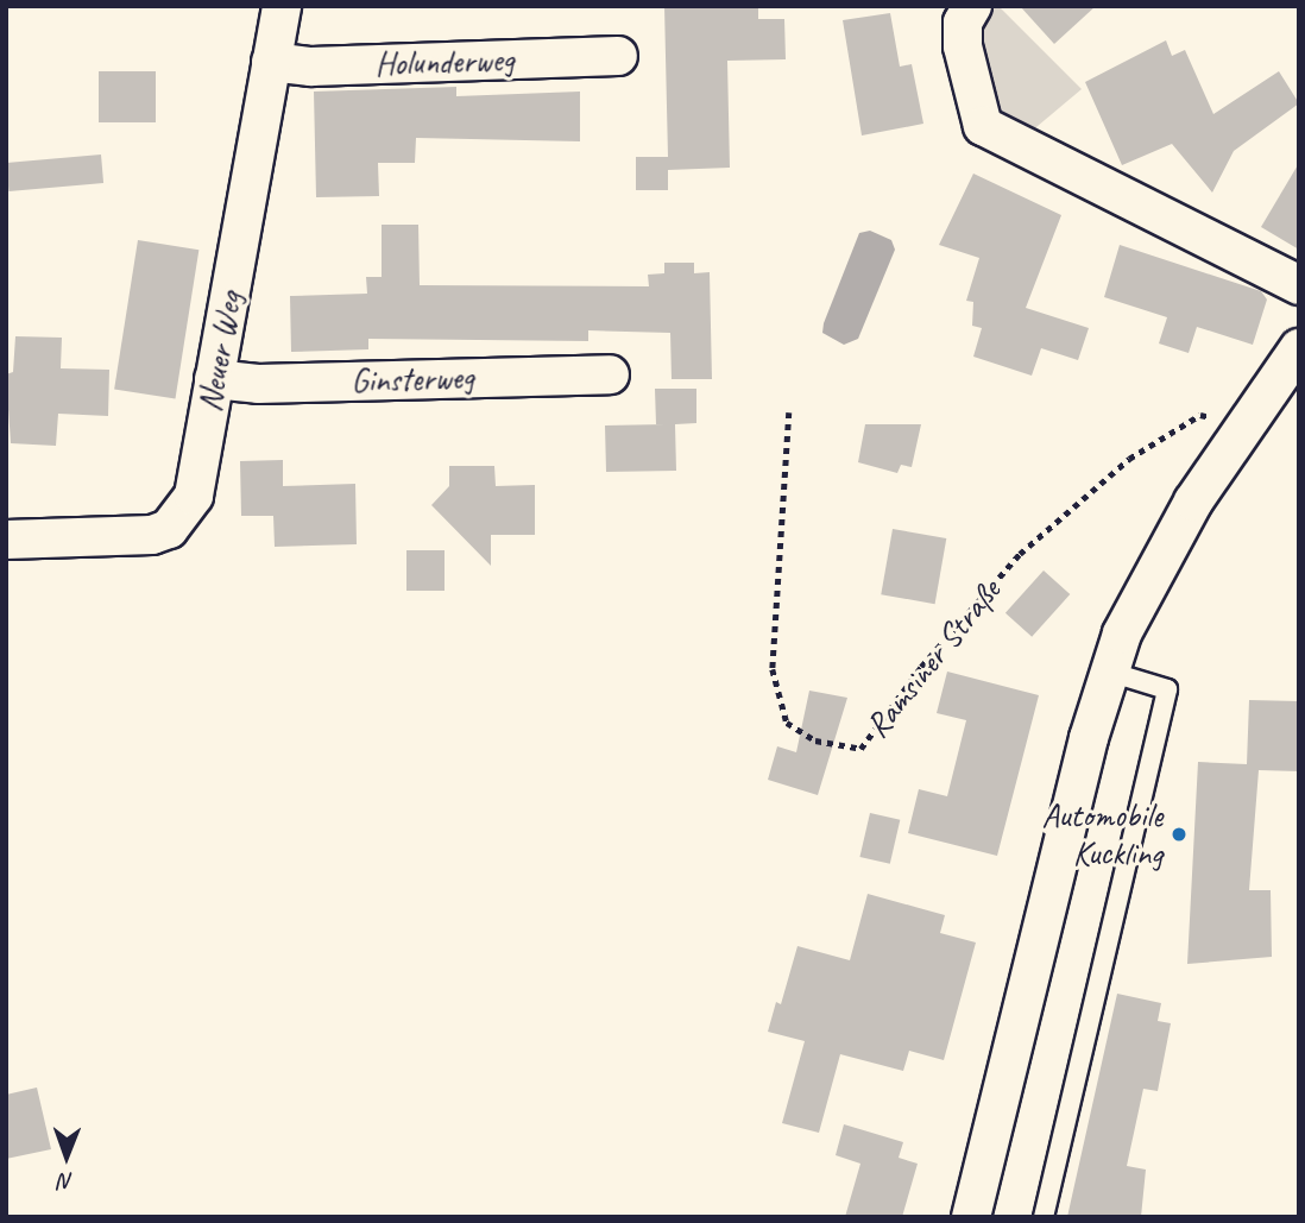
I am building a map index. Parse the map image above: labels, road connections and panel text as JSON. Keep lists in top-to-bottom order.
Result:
{
  "streets": {
    "street": ["Holunderweg", "Neuer Weg", "Ginsterweg"],
    "path": ["Ramsiner Straße"]
  },
  "crossings": [
    ["Holunderweg", "Neuer Weg"],
    ["Neuer Weg", "Ginsterweg"]
  ],
  "places": ["Automobile Kuckling"],
  "north": "bottom"
}
